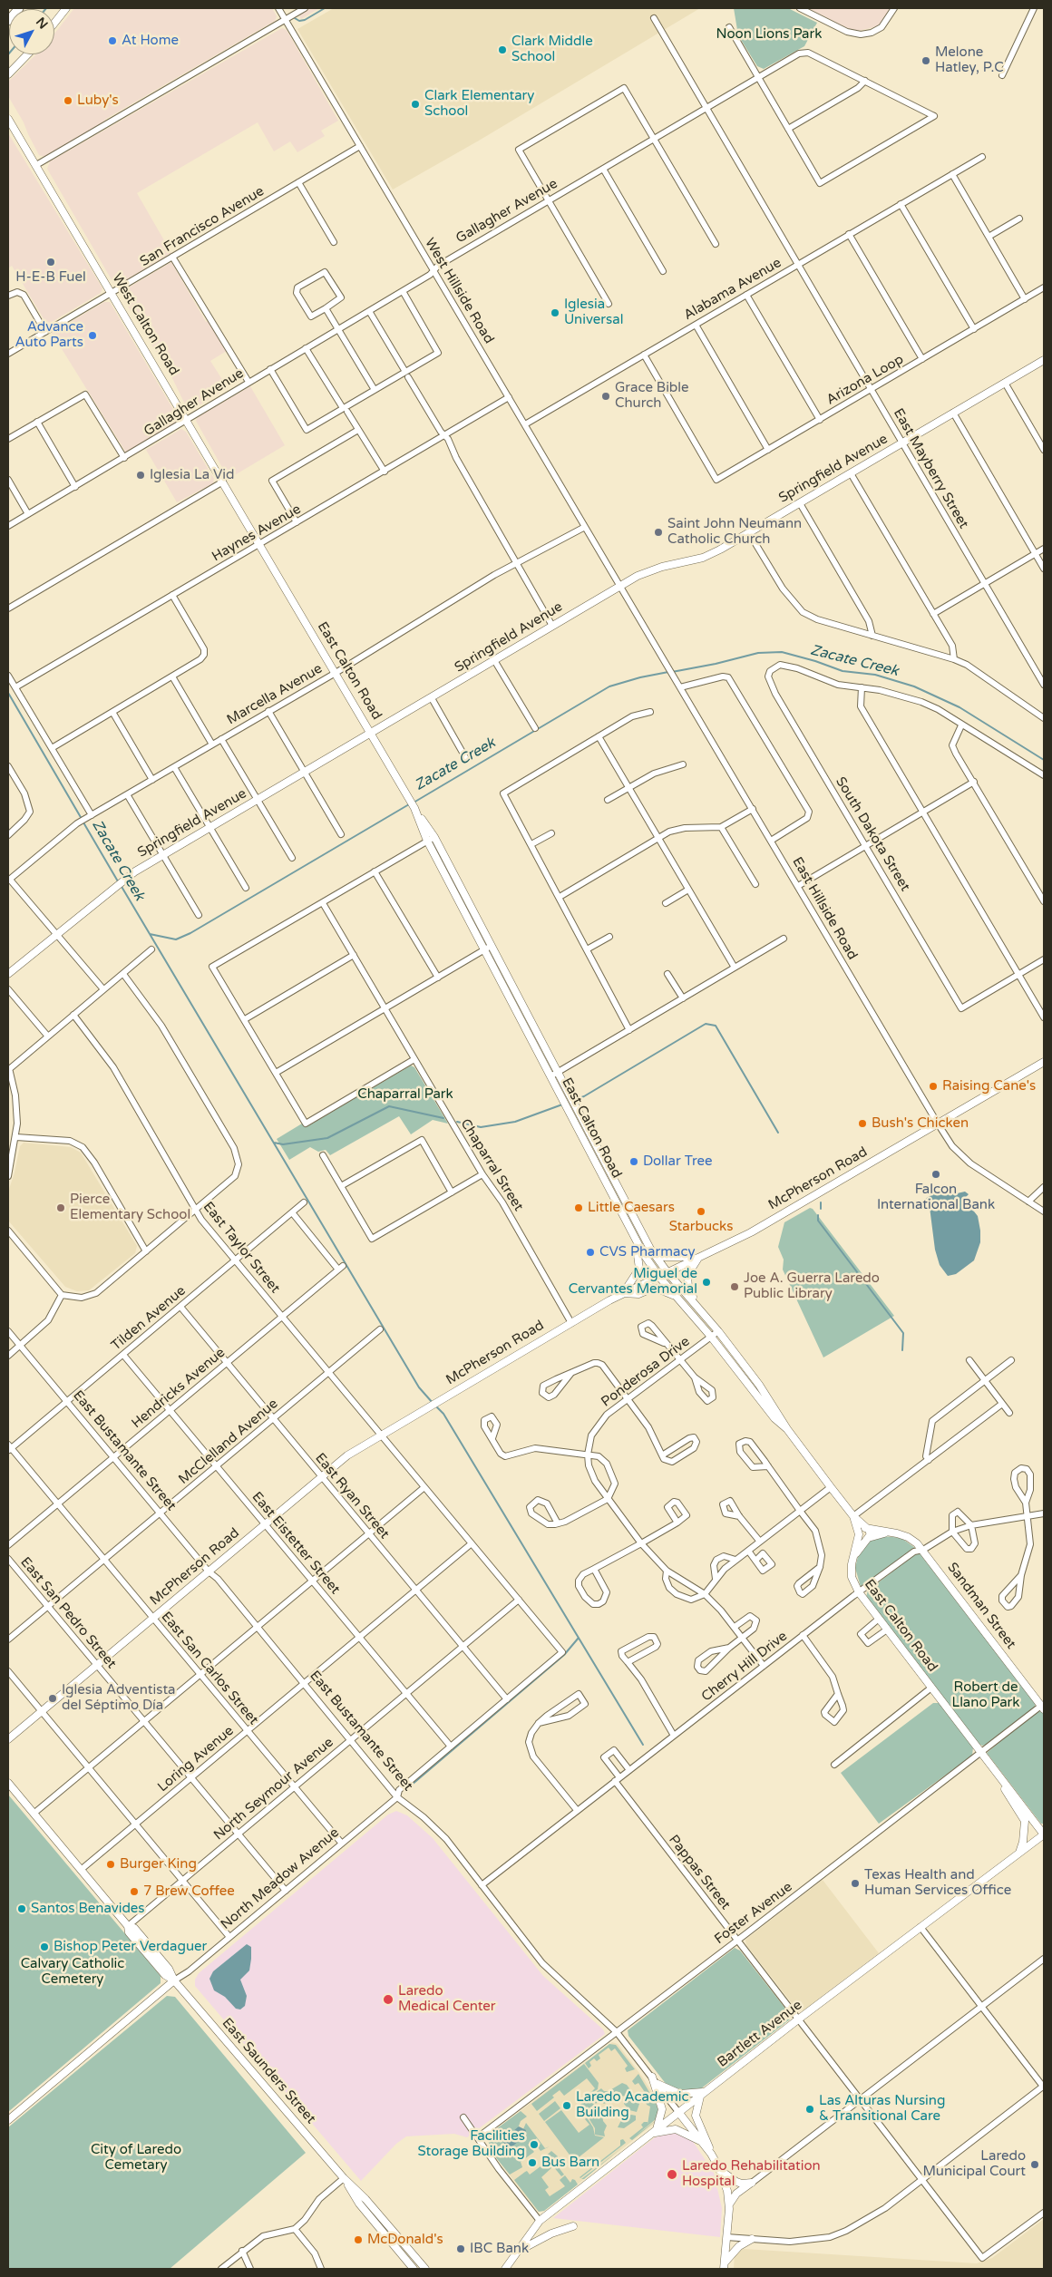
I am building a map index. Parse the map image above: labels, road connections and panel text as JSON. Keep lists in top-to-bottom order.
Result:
{
  "streets": {
    "main road": [
      "West Calton Road",
      "Springfield Avenue",
      "East Calton Road",
      "McPherson Road",
      "East Bustamante Street",
      "Sandman Street",
      "North Meadow Avenue",
      "Bartlett Avenue",
      "East Saunders Street"
    ],
    "street": [
      "Gallagher Avenue",
      "San Francisco Avenue",
      "Alabama Avenue",
      "West Hillside Road",
      "Arizona Loop",
      "East Mayberry Street",
      "Haynes Avenue",
      "Marcella Avenue",
      "South Dakota Street",
      "East Hillside Road",
      "Chaparral Street",
      "East Taylor Street",
      "Tilden Avenue",
      "Ponderosa Drive",
      "Hendricks Avenue",
      "McClelland Avenue",
      "East Ryan Street",
      "East Eistetter Street",
      "East San Pedro Street",
      "Cherry Hill Drive",
      "East San Carlos Street",
      "Loring Avenue",
      "North Seymour Avenue",
      "Pappas Street",
      "Foster Avenue"
    ]
  },
  "crossings": [
    ["Gallagher Avenue", "West Hillside Road"],
    ["Gallagher Avenue", "West Calton Road"],
    ["Gallagher Avenue", "East Mayberry Street"],
    ["San Francisco Avenue", "West Hillside Road"],
    ["San Francisco Avenue", "West Calton Road"],
    ["Alabama Avenue", "West Hillside Road"],
    ["Alabama Avenue", "Arizona Loop"],
    ["Alabama Avenue", "East Mayberry Street"],
    ["West Hillside Road", "Springfield Avenue"],
    ["West Hillside Road", "Haynes Avenue"],
    ["West Hillside Road", "Marcella Avenue"],
    ["West Hillside Road", "East Hillside Road"],
    ["West Calton Road", "Haynes Avenue"],
    ["West Calton Road", "East Calton Road"],
    ["Arizona Loop", "East Mayberry Street"],
    ["Springfield Avenue", "East Mayberry Street"],
    ["Springfield Avenue", "East Calton Road"],
    ["Springfield Avenue", "East Hillside Road"],
    ["Haynes Avenue", "East Calton Road"],
    ["East Calton Road", "Marcella Avenue"],
    ["East Calton Road", "McPherson Road"],
    ["East Calton Road", "Ponderosa Drive"],
    ["East Calton Road", "Sandman Street"],
    ["East Calton Road", "Cherry Hill Drive"],
    ["East Calton Road", "Foster Avenue"],
    ["East Calton Road", "Bartlett Avenue"],
    ["East Hillside Road", "McPherson Road"],
    ["Chaparral Street", "McPherson Road"],
    ["McPherson Road", "East Taylor Street"],
    ["McPherson Road", "East Bustamante Street"],
    ["McPherson Road", "East Ryan Street"],
    ["McPherson Road", "East Eistetter Street"],
    ["McPherson Road", "East San Pedro Street"],
    ["McPherson Road", "East San Carlos Street"],
    ["East Taylor Street", "Tilden Avenue"],
    ["East Taylor Street", "Hendricks Avenue"],
    ["East Taylor Street", "McClelland Avenue"],
    ["East Taylor Street", "Loring Avenue"],
    ["East Taylor Street", "North Seymour Avenue"],
    ["East Taylor Street", "North Meadow Avenue"],
    ["Tilden Avenue", "Hendricks Avenue"],
    ["Tilden Avenue", "East Bustamante Street"],
    ["Tilden Avenue", "East Ryan Street"],
    ["Tilden Avenue", "East Eistetter Street"],
    ["Tilden Avenue", "East San Carlos Street"],
    ["Ponderosa Drive", "Cherry Hill Drive"],
    ["Hendricks Avenue", "East Bustamante Street"],
    ["Hendricks Avenue", "East Ryan Street"],
    ["Hendricks Avenue", "East Eistetter Street"],
    ["Hendricks Avenue", "East San Carlos Street"],
    ["McClelland Avenue", "East Bustamante Street"],
    ["McClelland Avenue", "East Ryan Street"],
    ["McClelland Avenue", "East Eistetter Street"],
    ["McClelland Avenue", "East San Pedro Street"],
    ["McClelland Avenue", "East San Carlos Street"],
    ["East Bustamante Street", "Cherry Hill Drive"],
    ["East Bustamante Street", "Loring Avenue"],
    ["East Bustamante Street", "North Seymour Avenue"],
    ["East Bustamante Street", "North Meadow Avenue"],
    ["East Bustamante Street", "Foster Avenue"],
    ["East Bustamante Street", "Bartlett Avenue"],
    ["East Ryan Street", "Loring Avenue"],
    ["East Ryan Street", "North Seymour Avenue"],
    ["East Ryan Street", "North Meadow Avenue"],
    ["East Eistetter Street", "Loring Avenue"],
    ["East Eistetter Street", "North Seymour Avenue"],
    ["East Eistetter Street", "North Meadow Avenue"],
    ["Sandman Street", "Cherry Hill Drive"],
    ["Sandman Street", "Foster Avenue"],
    ["East San Pedro Street", "Loring Avenue"],
    ["East San Pedro Street", "North Seymour Avenue"],
    ["East San Pedro Street", "North Meadow Avenue"],
    ["Cherry Hill Drive", "Pappas Street"],
    ["East San Carlos Street", "Loring Avenue"],
    ["East San Carlos Street", "North Seymour Avenue"],
    ["East San Carlos Street", "North Meadow Avenue"],
    ["Loring Avenue", "East Saunders Street"],
    ["North Seymour Avenue", "East Saunders Street"],
    ["Pappas Street", "Foster Avenue"],
    ["Pappas Street", "Bartlett Avenue"],
    ["North Meadow Avenue", "East Saunders Street"]
  ],
  "water": ["Zacate Creek"],
  "parks": [
    "Noon Lions Park",
    "Chaparral Park",
    "Robert de Llano Park",
    "Calvary Catholic Cemetery",
    "City of Laredo Cemetary"
  ],
  "places": [
    "At Home",
    "Clark Middle School",
    "Melone Hatley, P.C",
    "Luby's",
    "Clark Elementary School",
    "H-E-B Fuel",
    "Iglesia Universal",
    "Advance Auto Parts",
    "Grace Bible Church",
    "Iglesia La Vid",
    "Saint John Neumann Catholic Church",
    "Raising Cane's",
    "Bush's Chicken",
    "Dollar Tree",
    "Falcon International Bank",
    "Pierce Elementary School",
    "Little Caesars",
    "Starbucks",
    "CVS Pharmacy",
    "Miguel de Cervantes Memorial",
    "Joe A. Guerra Laredo Public Library",
    "Iglesia Adventista del Séptimo Día",
    "Burger King",
    "Texas Health and Human Services Office",
    "7 Brew Coffee",
    "Santos Benavides",
    "Bishop Peter Verdaguer",
    "Laredo Medical Center",
    "Laredo Academic Building",
    "Las Alturas Nursing & Transitional Care",
    "Facilities Storage Building",
    "Bus Barn",
    "Laredo Municipal Court",
    "Laredo Rehabilitation Hospital",
    "McDonald's",
    "IBC Bank"
  ],
  "north": "top right"
}
